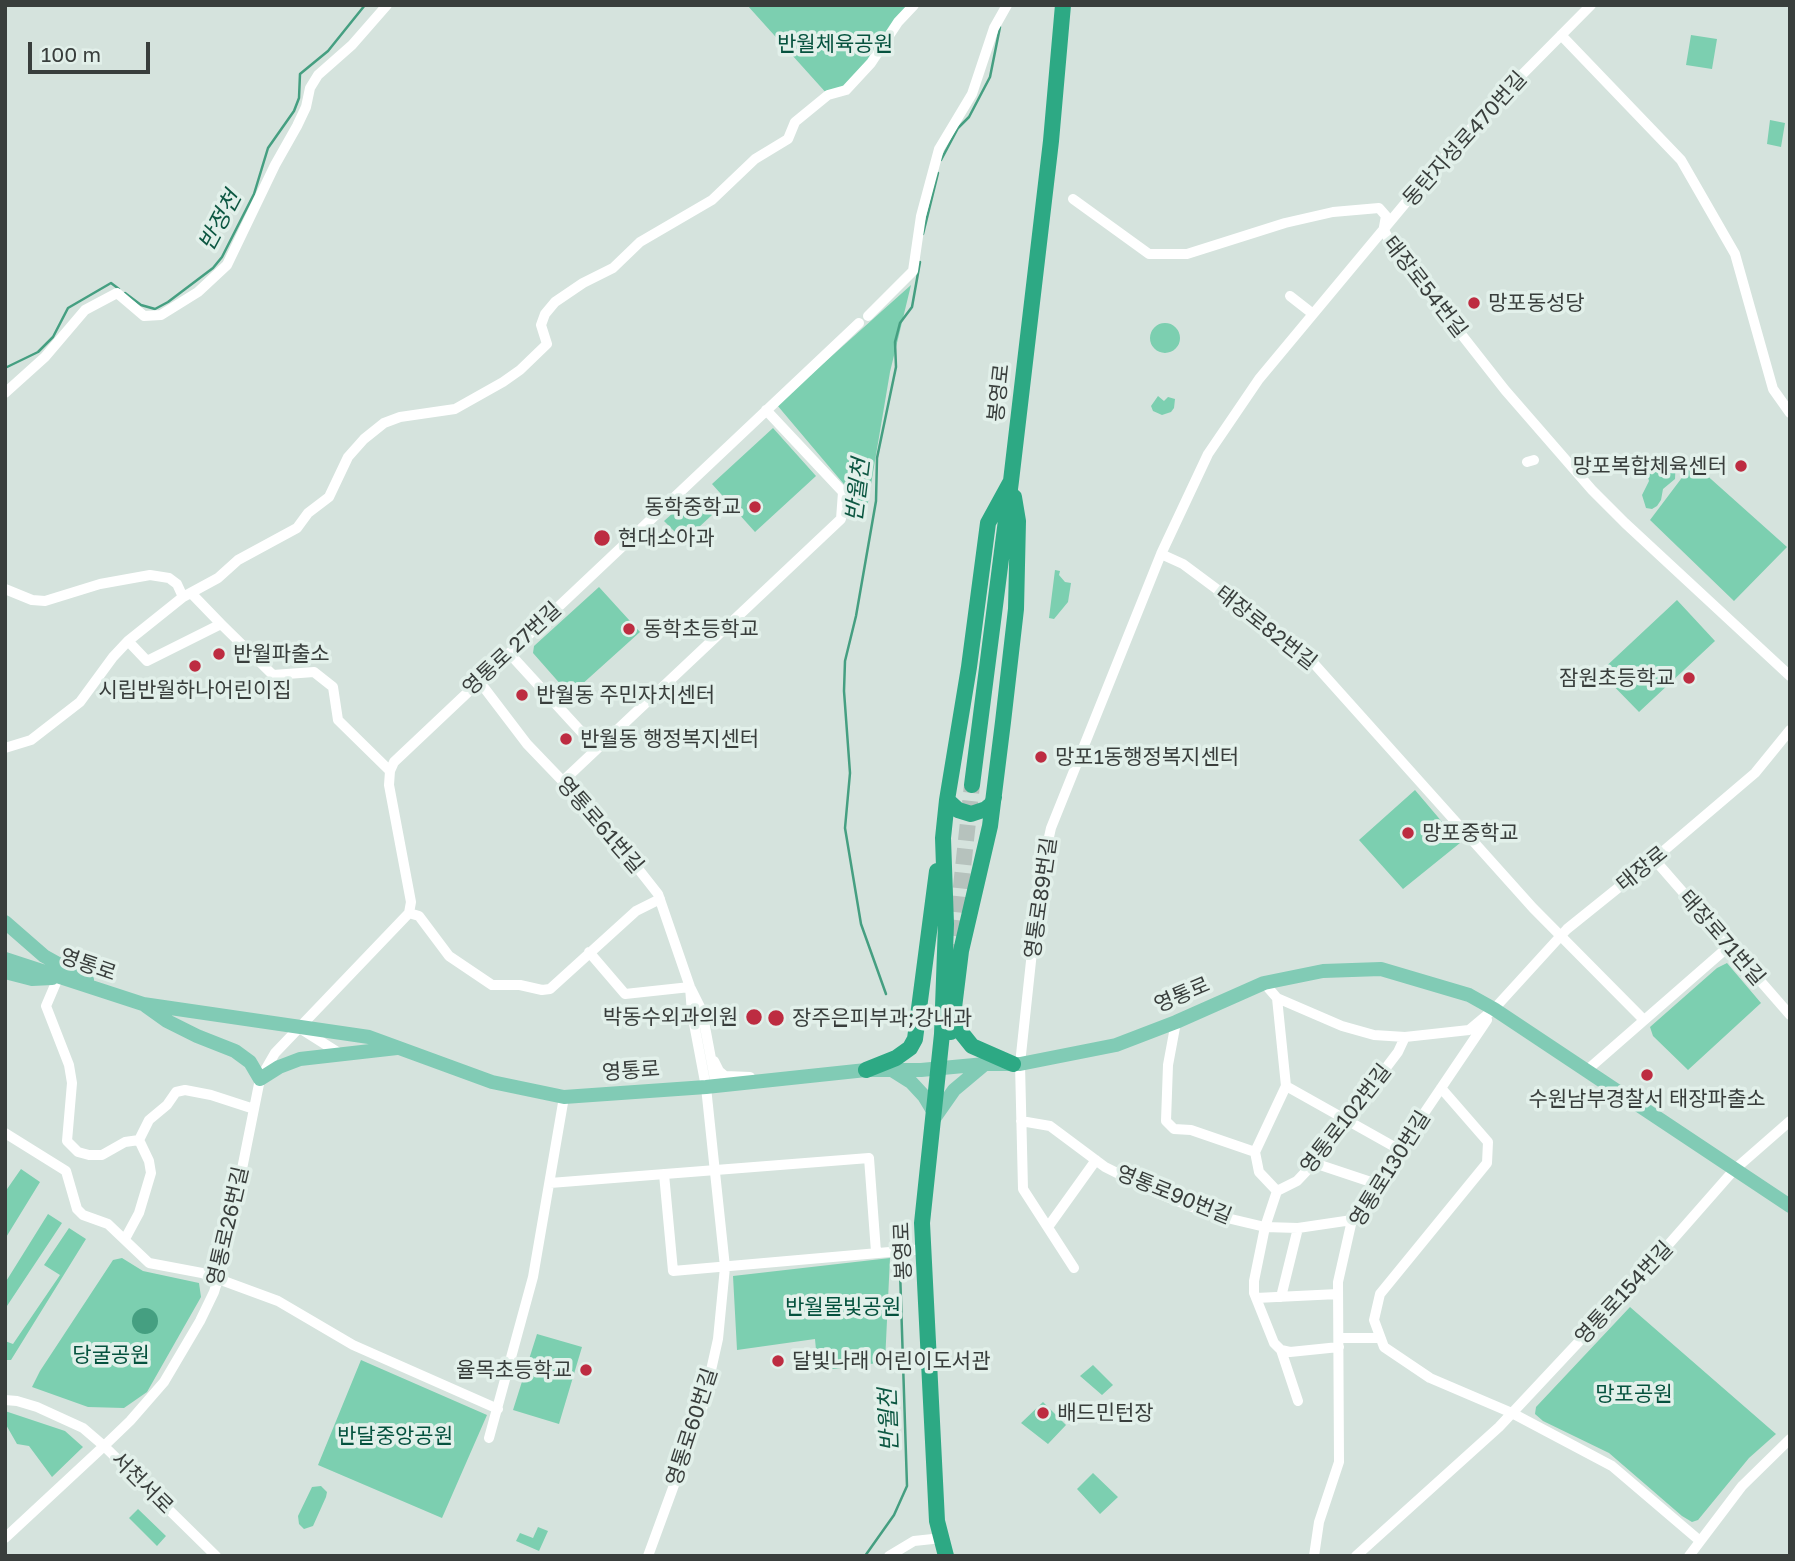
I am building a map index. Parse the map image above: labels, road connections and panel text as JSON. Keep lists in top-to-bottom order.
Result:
{
  "streets": {
    "highway": ["봉영로"],
    "main road": ["영통로"],
    "street": [
      "동탄지성로470번길",
      "태장로54번길",
      "태장로82번길",
      "영통로 27번길",
      "영통로61번길",
      "태장로",
      "영통로89번길",
      "태장로71번길",
      "영통로102번길",
      "영통로130번길",
      "영통로90번길",
      "영통로26번길",
      "영통로154번길",
      "영통로60번길",
      "서천서로"
    ]
  },
  "crossings": [
    ["동탄지성로470번길", "태장로54번길"],
    ["태장로54번길", "태장로82번길"],
    ["태장로54번길", "영통로89번길"],
    ["봉영로", "영통로"],
    ["태장로82번길", "태장로"],
    ["영통로 27번길", "영통로61번길"],
    ["태장로", "태장로71번길"],
    ["태장로", "영통로"],
    ["태장로", "영통로130번길"],
    ["영통로89번길", "영통로"],
    ["영통로", "영통로130번길"],
    ["영통로", "영통로26번길"],
    ["영통로", "영통로154번길"],
    ["영통로", "영통로60번길"],
    ["영통로130번길", "영통로90번길"],
    ["영통로26번길", "서천서로"]
  ],
  "water": ["반정천", "반월천"],
  "parks": [
    "반월체육공원",
    "반월물빛공원",
    "당굴공원",
    "망포공원",
    "반달중앙공원"
  ],
  "places": [
    "망포동성당",
    "망포복합체육센터",
    "동학중학교",
    "현대소아과",
    "동학초등학교",
    "반월파출소",
    "시립반월하나어린이집",
    "잠원초등학교",
    "반월동 주민자치센터",
    "반월동 행정복지센터",
    "망포1동행정복지센터",
    "망포중학교",
    "박동수외과의원",
    "장주은피부과;강내과",
    "수원남부경찰서 태장파출소",
    "달빛나래 어린이도서관",
    "율목초등학교",
    "배드민턴장"
  ],
  "scale_bar": "100 m"
}
